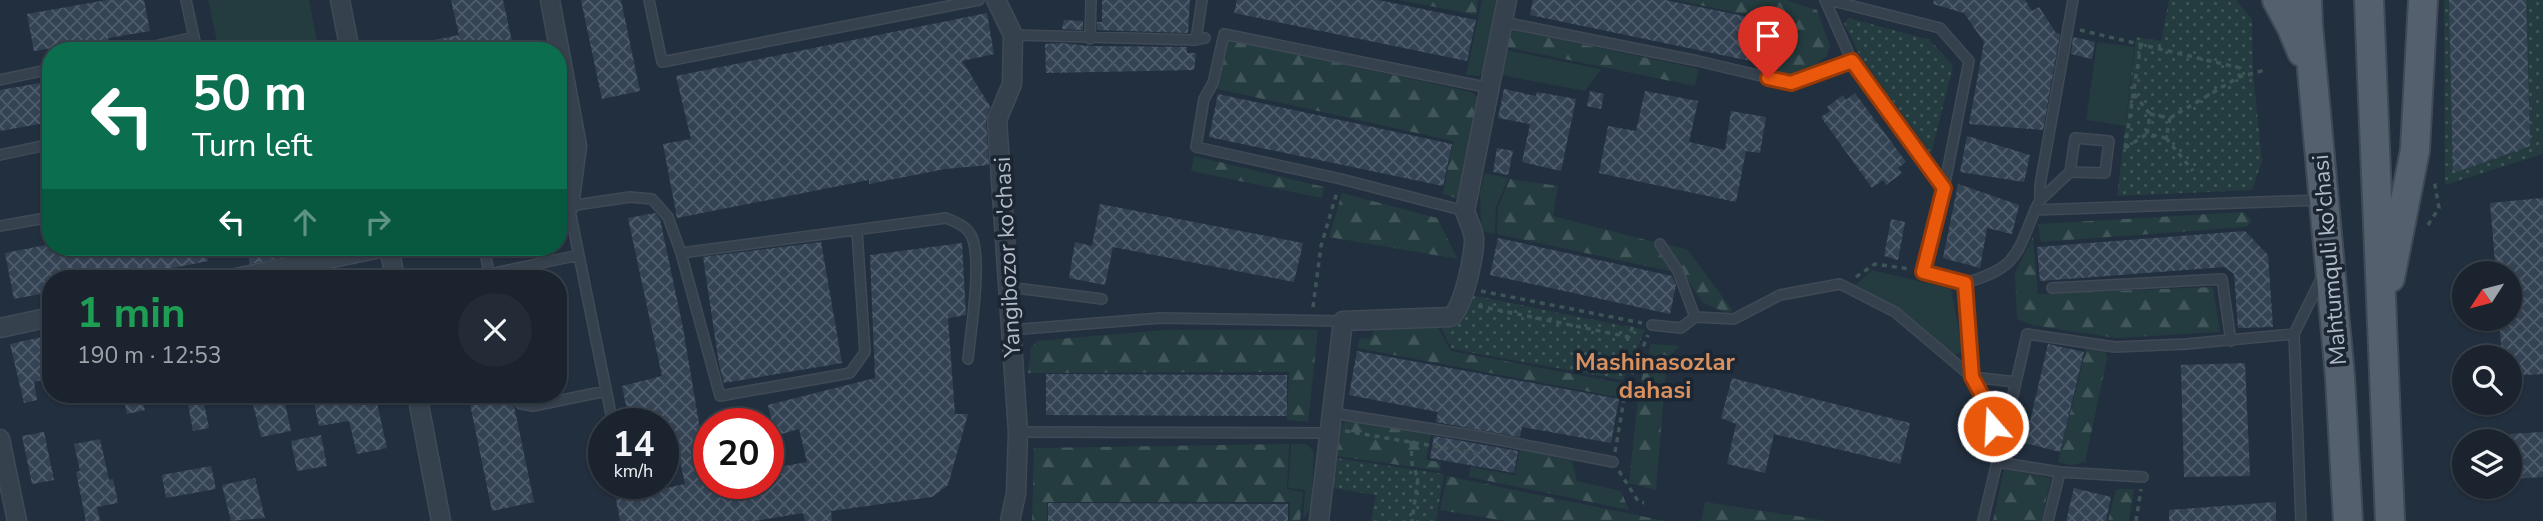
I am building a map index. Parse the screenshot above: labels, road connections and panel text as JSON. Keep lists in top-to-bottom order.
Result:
{
  "streets": {
    "main road": ["Mahtumquli ko'chasi"],
    "street": ["Yangibozor ko'chasi"]
  },
  "districts": ["Mashinasozlar dahasi"],
  "north": "bottom left",
  "page": {
    "turn": ["50 m", "Turn left"],
    "heading": ["1 min", "190 m · 12:53"],
    "speed": "14 km/h",
    "limit": "20"
  }
}
